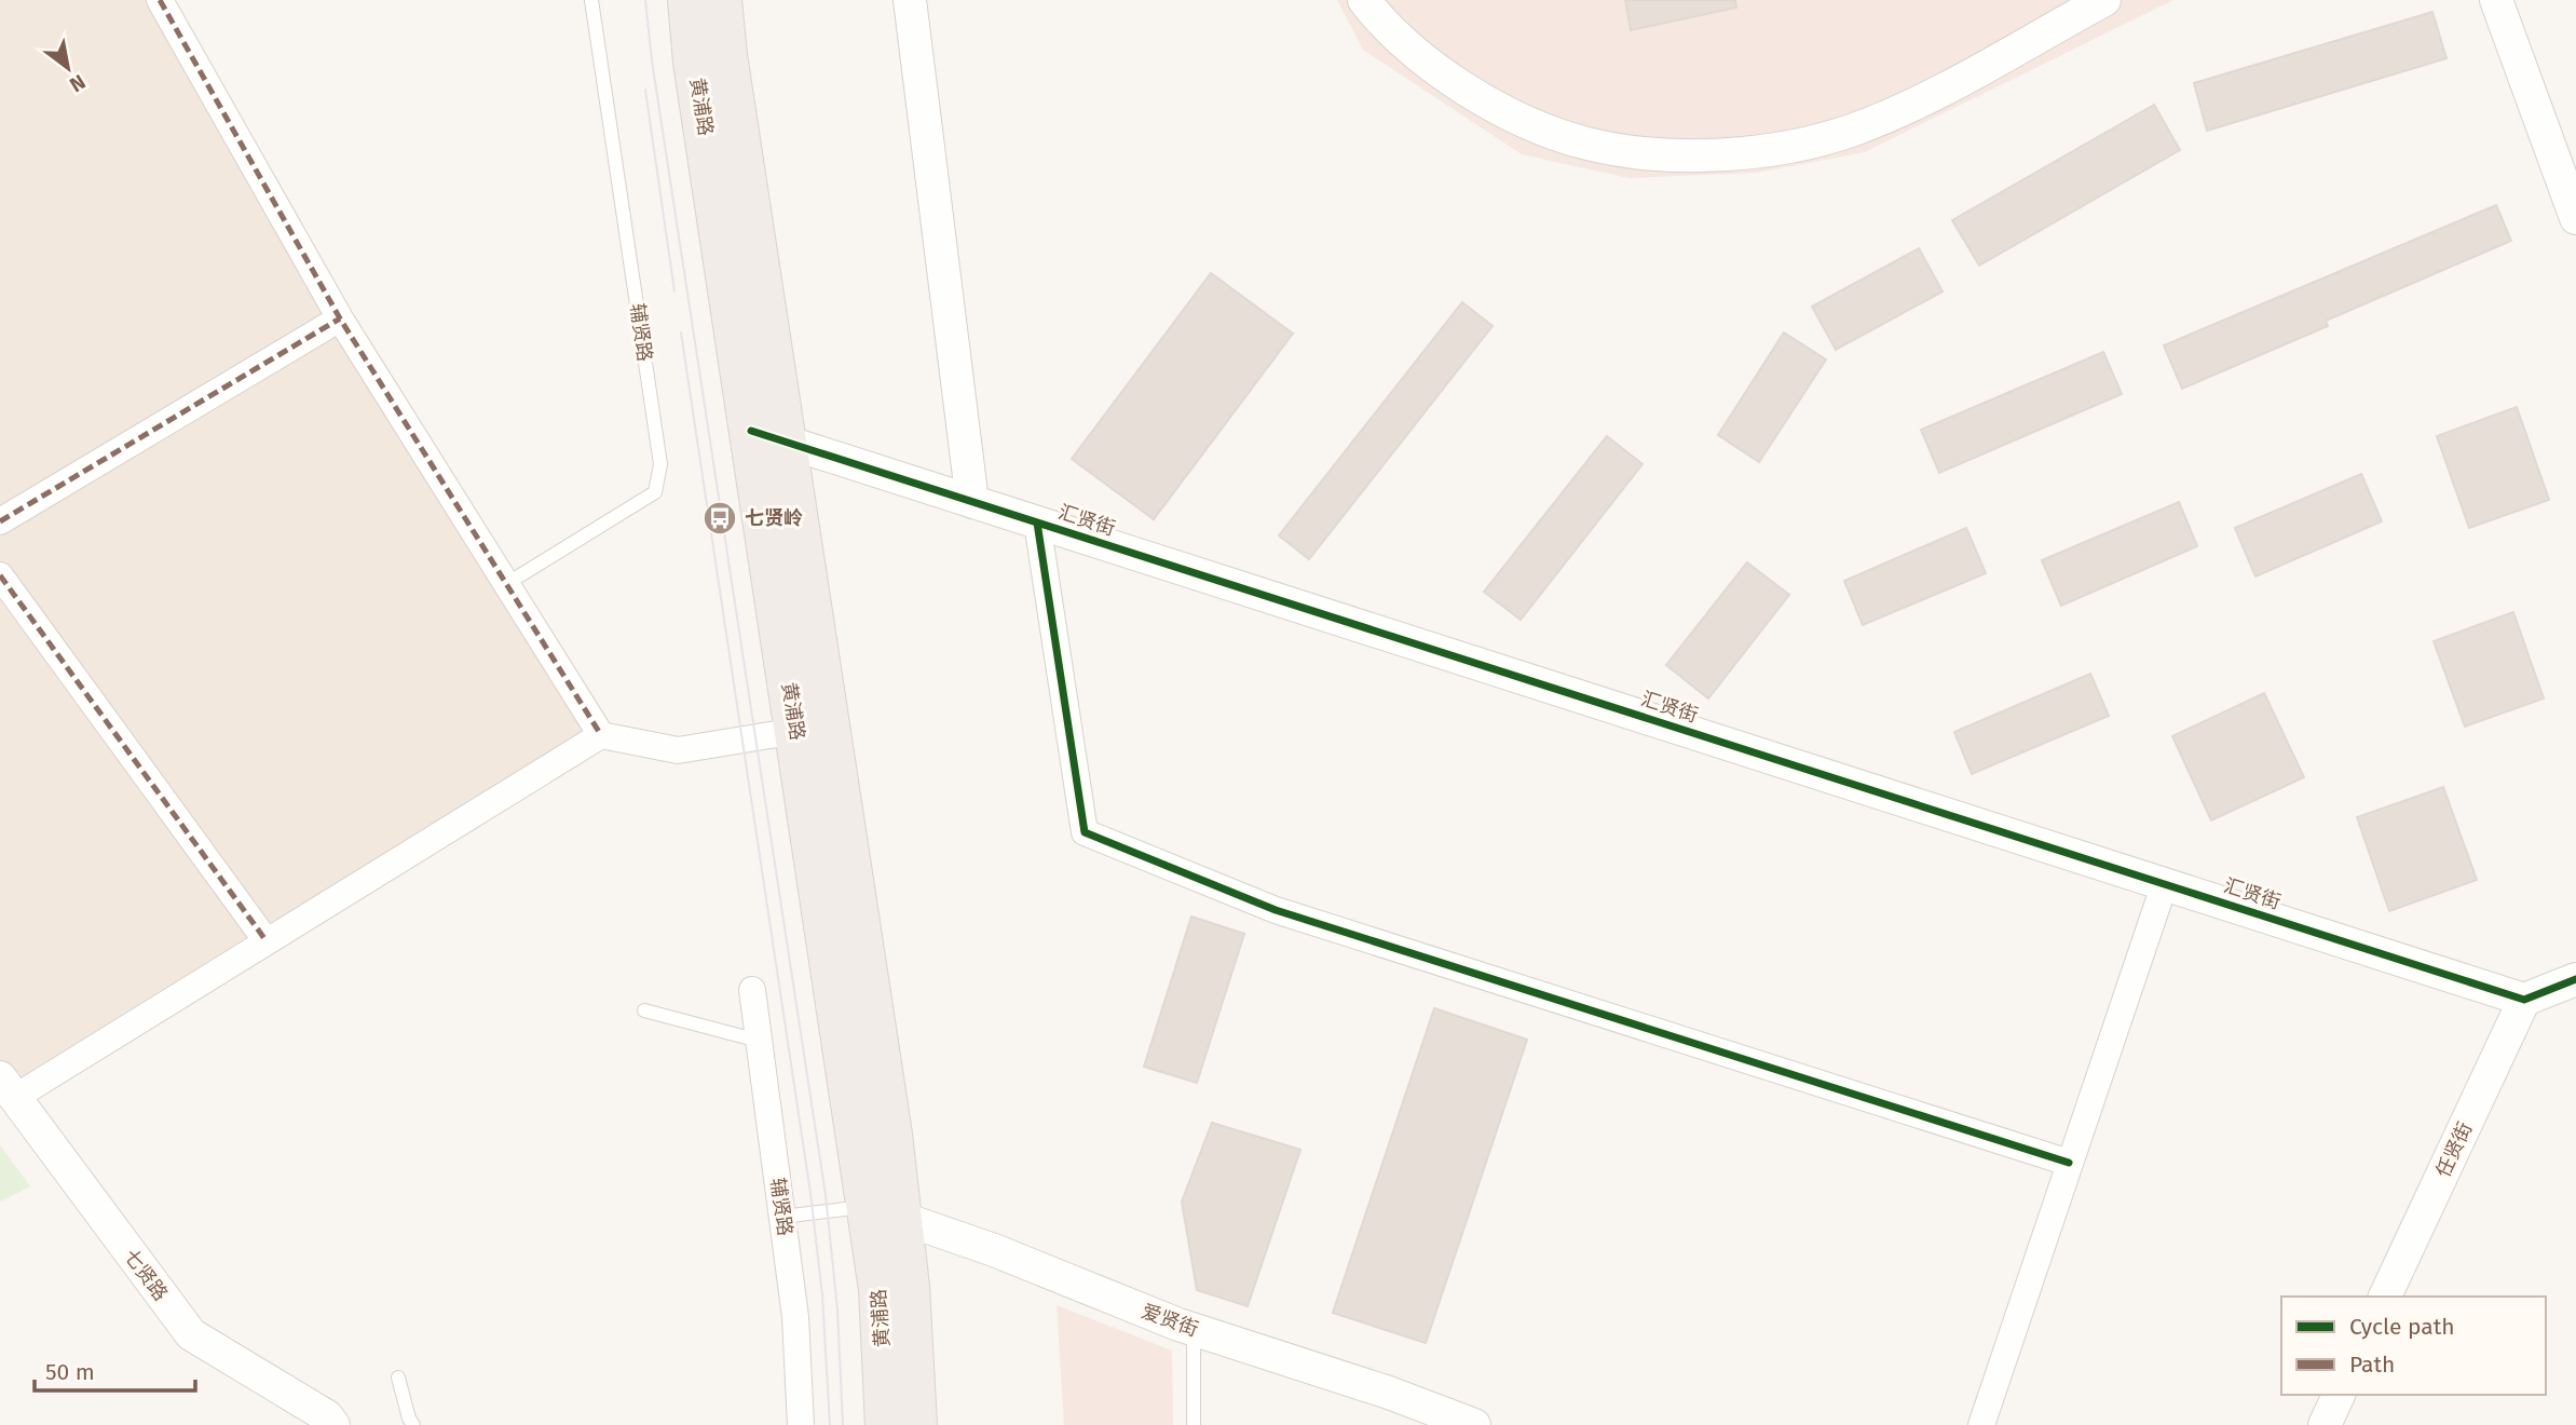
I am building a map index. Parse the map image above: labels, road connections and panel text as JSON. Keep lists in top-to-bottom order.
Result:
{
  "streets": {
    "highway": ["黄浦路"],
    "street": [
      "辅贤路",
      "汇贤街",
      "任贤街",
      "七贤路",
      "爱贤街"
    ]
  },
  "crossings": [
    ["黄浦路", "汇贤街"],
    ["黄浦路", "爱贤街"],
    ["汇贤街", "任贤街"]
  ],
  "places": {
    "bus stop": ["七贤岭"]
  },
  "legend": ["Cycle path", "Path"],
  "scale_bar": "50 m",
  "north": "bottom right"
}
